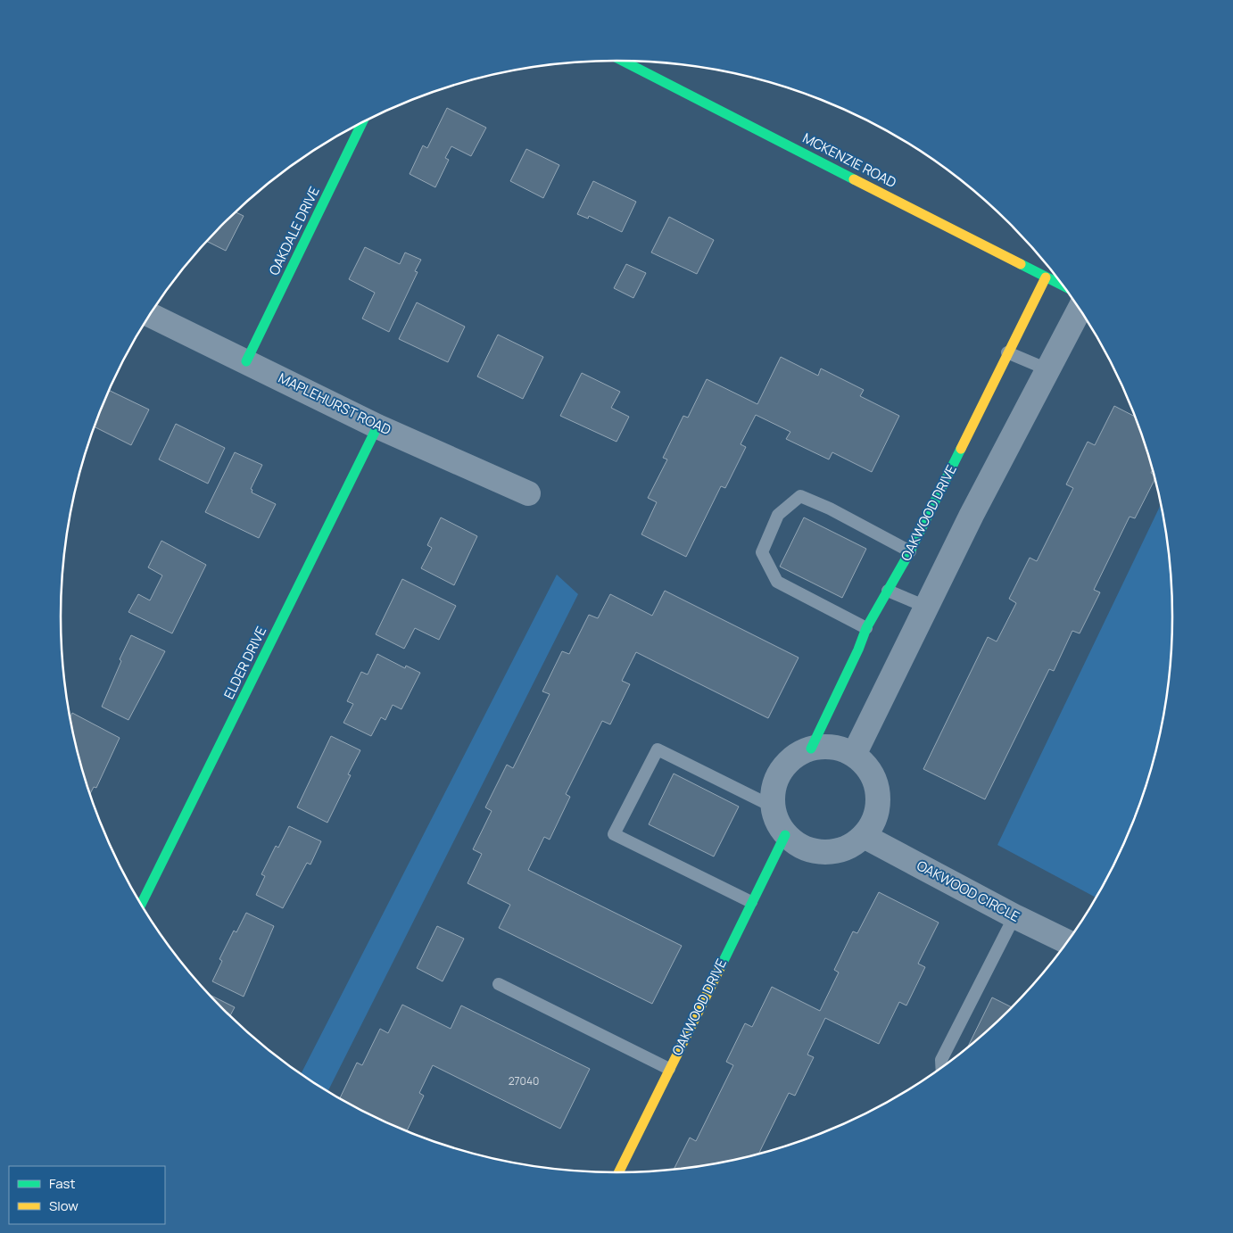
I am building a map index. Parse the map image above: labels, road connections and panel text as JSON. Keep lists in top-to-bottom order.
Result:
{
  "streets": {
    "street": [
      "MCKENZIE ROAD",
      "OAKDALE DRIVE",
      "MAPLEHURST ROAD",
      "OAKWOOD DRIVE",
      "ELDER DRIVE",
      "OAKWOOD CIRCLE"
    ]
  },
  "crossings": [
    ["MCKENZIE ROAD", "OAKWOOD DRIVE"],
    ["OAKDALE DRIVE", "MAPLEHURST ROAD"],
    ["MAPLEHURST ROAD", "ELDER DRIVE"],
    ["OAKWOOD DRIVE", "OAKWOOD CIRCLE"]
  ],
  "house_numbers": ["27040"],
  "legend": ["Fast", "Slow"]
}
